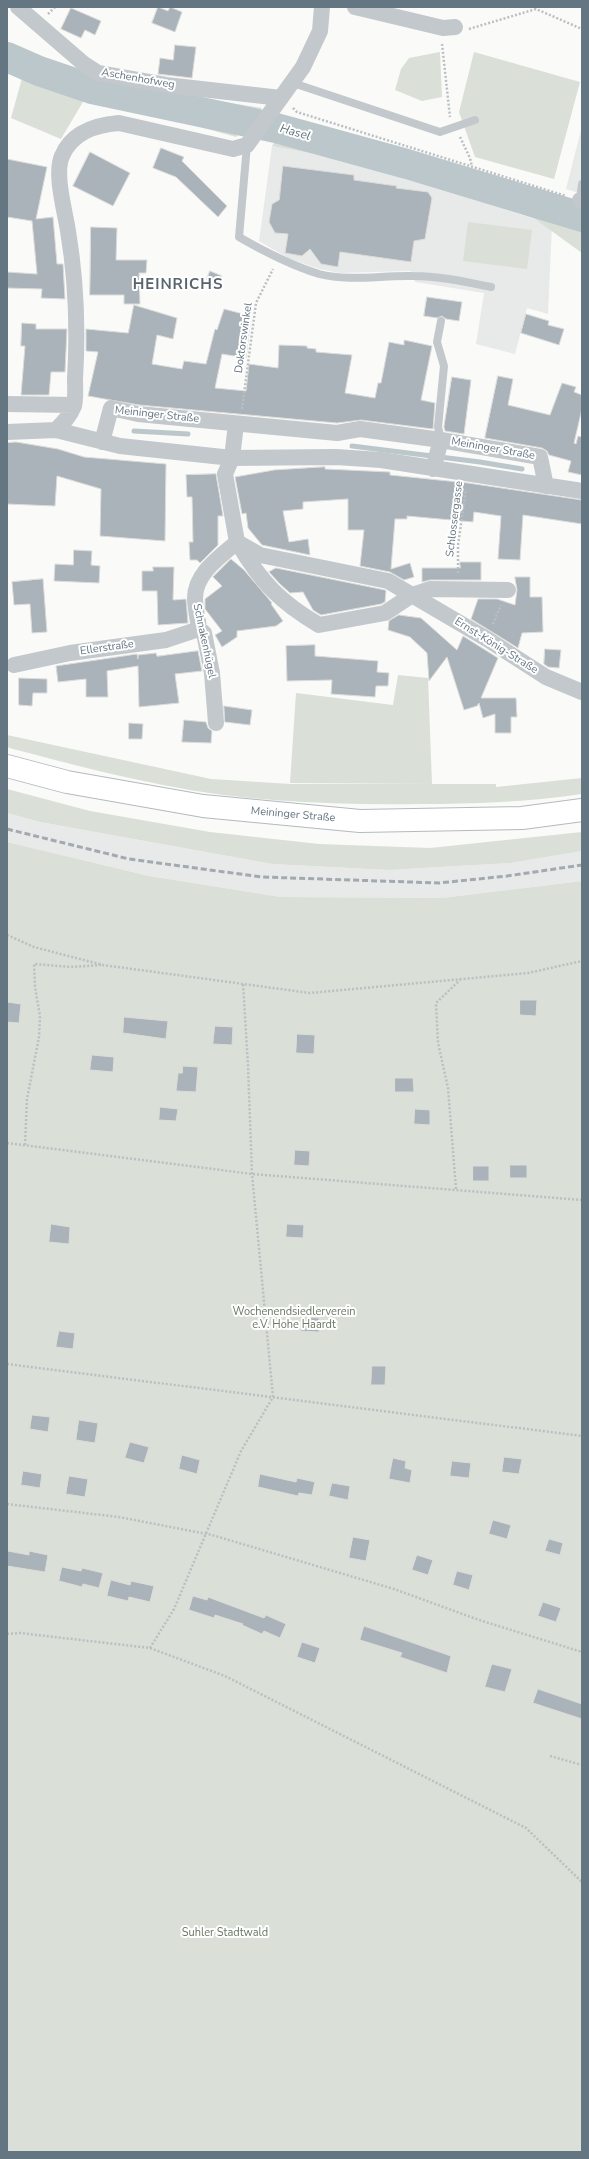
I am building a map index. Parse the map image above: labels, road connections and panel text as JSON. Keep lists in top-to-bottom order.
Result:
{
  "streets": {
    "main road": ["Meininger Straße"],
    "street": [
      "Aschenhofweg",
      "Schnakenhügel",
      "Ernst-König-Straße",
      "Ellerstraße"
    ],
    "path": ["Doktorswinkel", "Schlossergasse"]
  },
  "crossings": [
    ["Doktorswinkel", "Meininger Straße"],
    ["Schnakenhügel", "Ernst-König-Straße"],
    ["Schnakenhügel", "Ellerstraße"]
  ],
  "districts": ["HEINRICHS"],
  "water": ["Hasel"],
  "parks": ["Wochenendsiedlerverein e.V. Hohe Haardt", "Suhler Stadtwald"]
}
